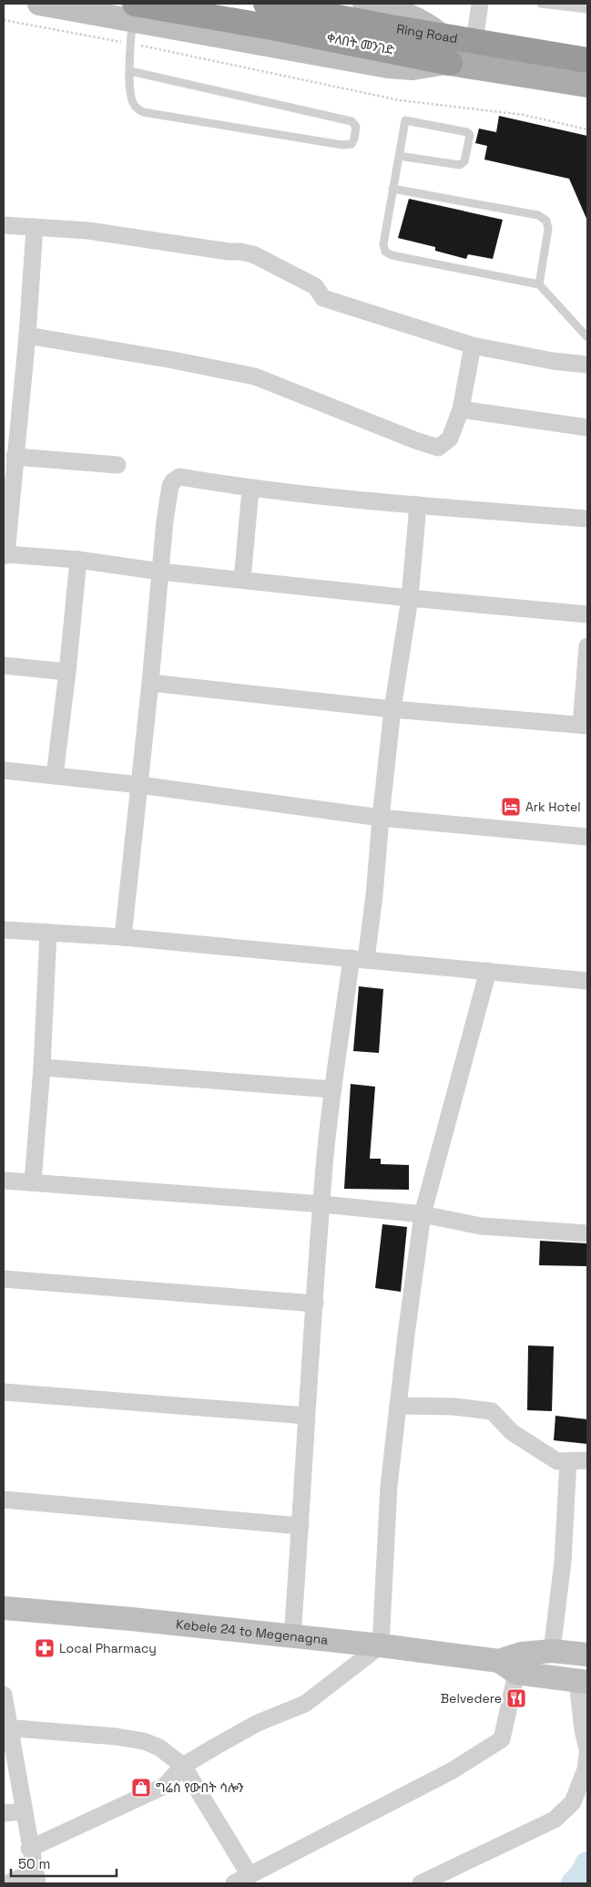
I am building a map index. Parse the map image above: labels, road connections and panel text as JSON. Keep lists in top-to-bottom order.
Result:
{
  "streets": {
    "highway": ["Ring Road", "ቀለበት መንገድ"],
    "main road": ["Kebele 24 to Megenagna"]
  },
  "places": {
    "hotel": ["Ark Hotel"],
    "pharmacy": ["Local Pharmacy"],
    "restaurant": ["Belvedere"],
    "shop": ["ግሬስ የውበት ሳሎን"]
  },
  "scale_bar": "50 m"
}
